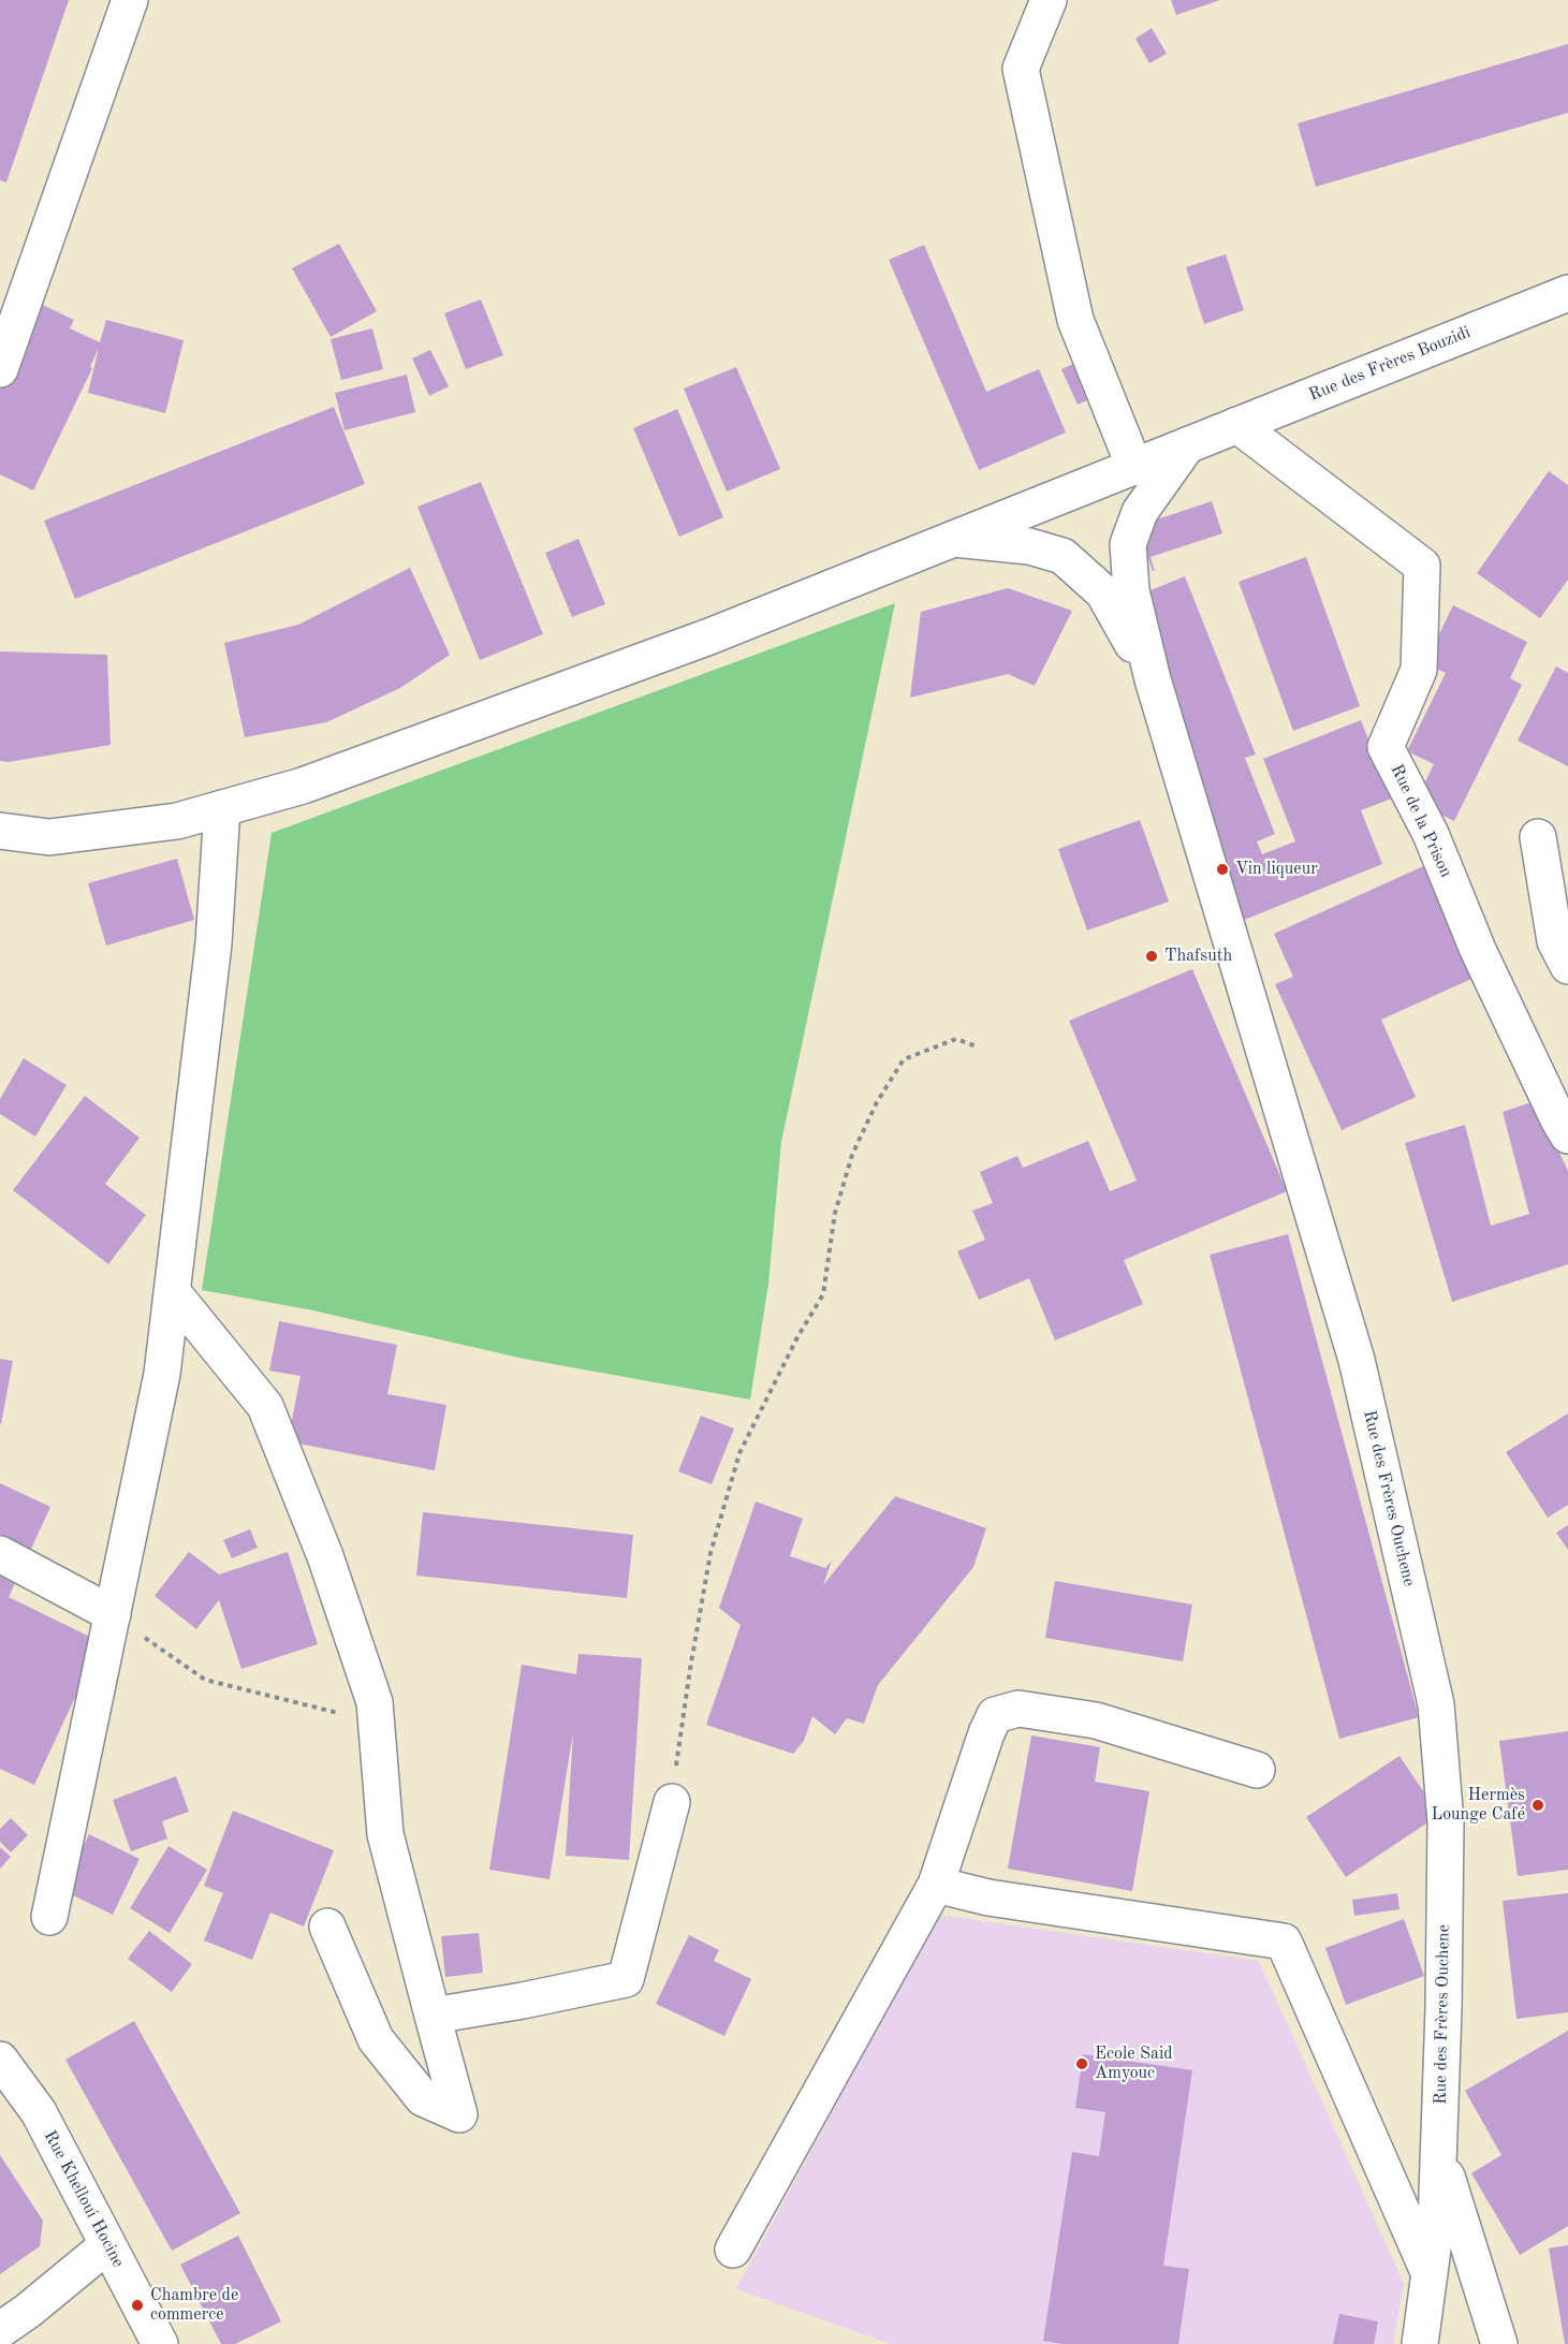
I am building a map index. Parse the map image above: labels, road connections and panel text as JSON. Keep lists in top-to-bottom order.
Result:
{
  "streets": {
    "street": [
      "Rue des Frères Bouzidi",
      "Rue de la Prison",
      "Rue des Frères Ouchene",
      "Rue Khelloui Hocine"
    ]
  },
  "crossings": [
    ["Rue des Frères Bouzidi", "Rue de la Prison"],
    ["Rue des Frères Bouzidi", "Rue des Frères Ouchene"],
    ["Rue de la Prison", "Rue des Frères Ouchene"]
  ],
  "places": [
    "Vin liqueur",
    "Thafsuth",
    "Hermès Lounge Café",
    "Ecole Said Amyouc",
    "Chambre de commerce"
  ]
}
